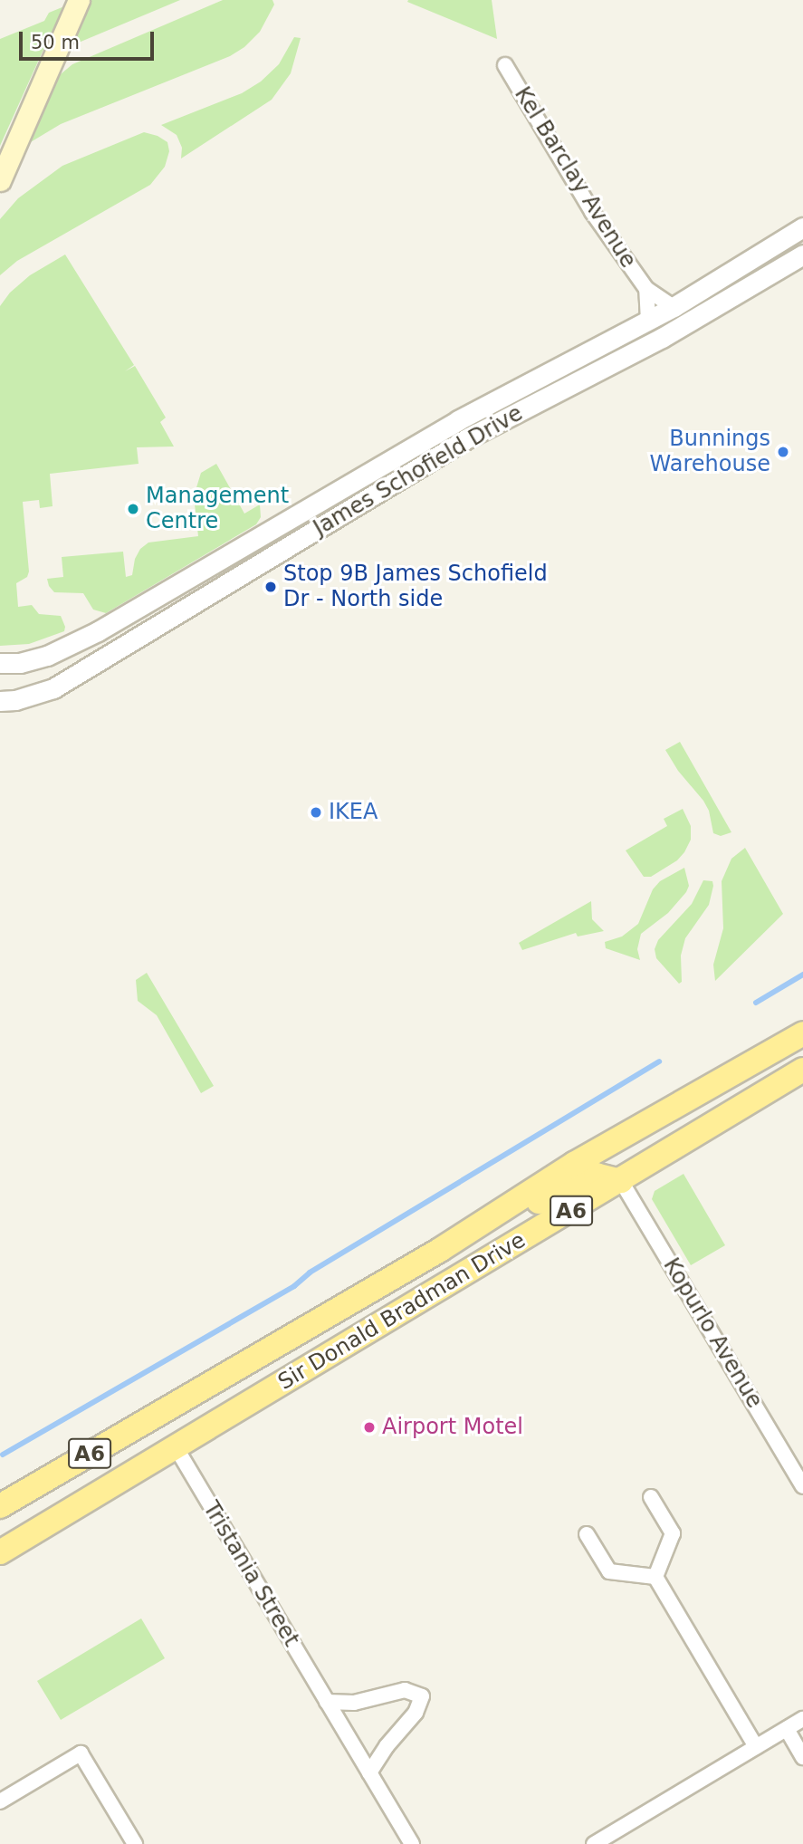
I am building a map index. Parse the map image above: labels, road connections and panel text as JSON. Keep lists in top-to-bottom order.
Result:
{
  "streets": {
    "main road": ["A6", "Sir Donald Bradman Drive"],
    "street": [
      "Kel Barclay Avenue",
      "James Schofield Drive",
      "Kopurlo Avenue",
      "Tristania Street"
    ]
  },
  "crossings": [
    ["Kel Barclay Avenue", "James Schofield Drive"],
    ["Sir Donald Bradman Drive", "Kopurlo Avenue"],
    ["Sir Donald Bradman Drive", "Tristania Street"]
  ],
  "places": [
    "Bunnings Warehouse",
    "Management Centre",
    "Stop 9B James Schofield Dr - North side",
    "IKEA",
    "Airport Motel"
  ],
  "scale_bar": "50 m"
}
